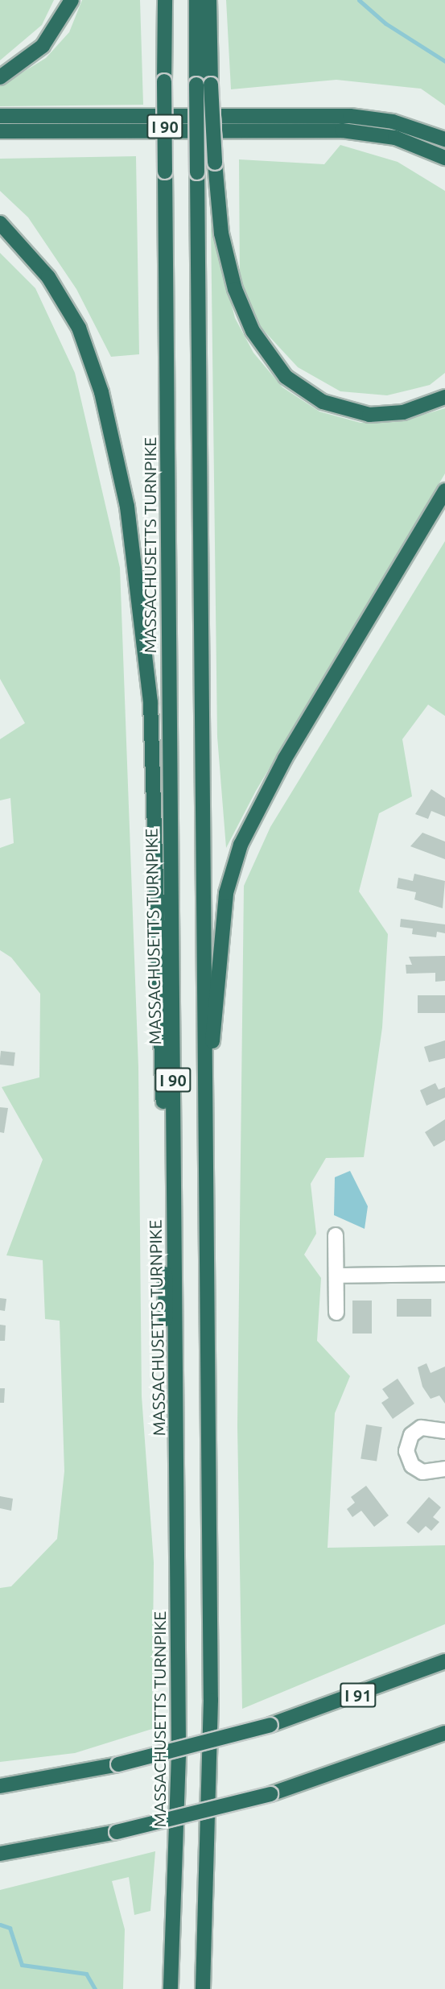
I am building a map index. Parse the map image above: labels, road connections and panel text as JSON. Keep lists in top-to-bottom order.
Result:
{
  "streets": {
    "highway": ["I 90", "MASSACHUSETTS TURNPIKE", "I 91"]
  }
}
